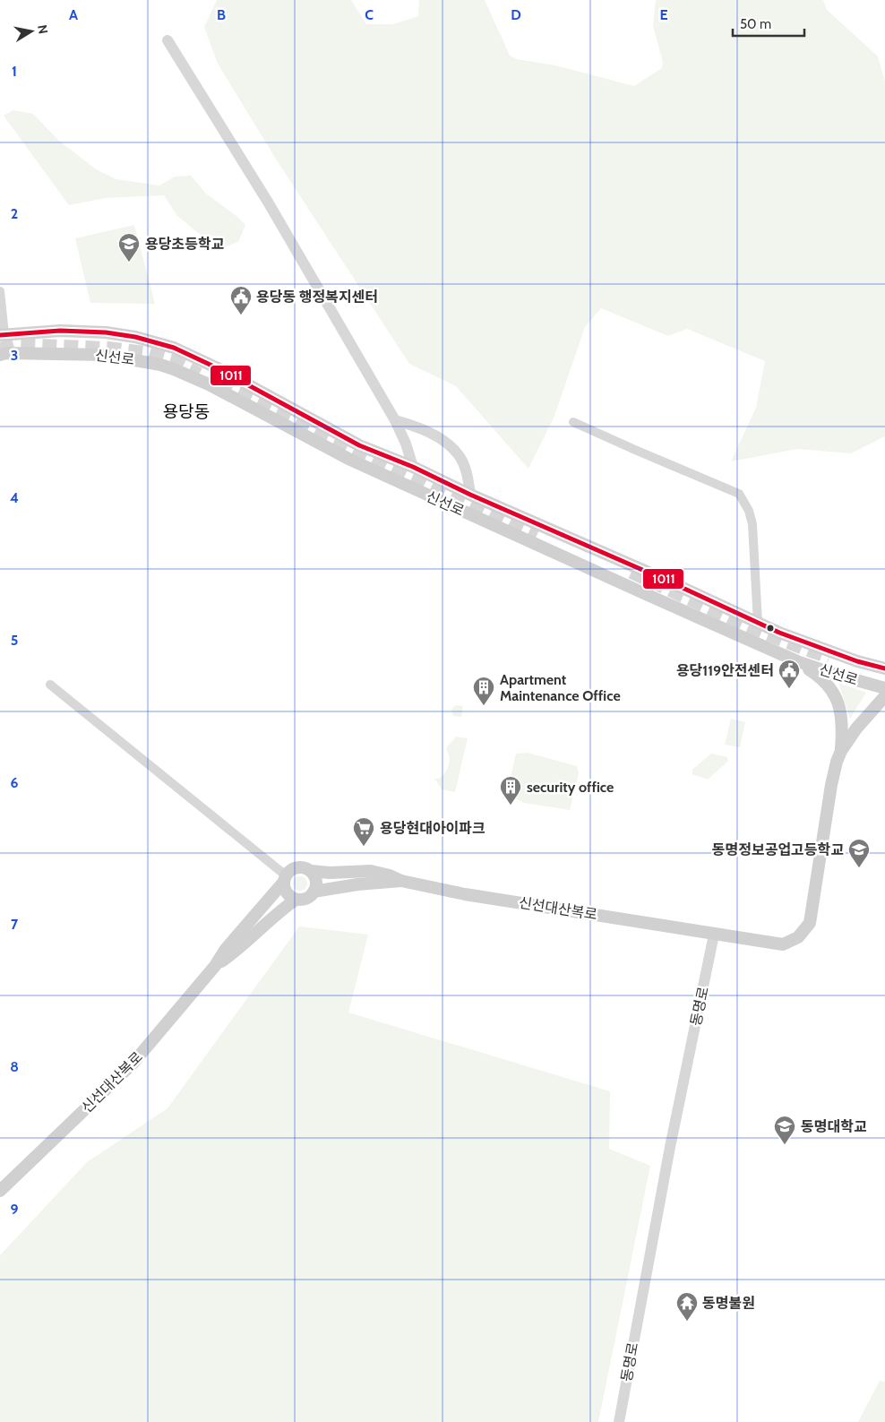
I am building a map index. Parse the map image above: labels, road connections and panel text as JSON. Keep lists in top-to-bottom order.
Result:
{
  "streets": {
    "main road": ["신선로", "신선대산복로"],
    "street": ["동명로"]
  },
  "crossings": [
    ["신선대산복로", "동명로"]
  ],
  "districts": ["용당동"],
  "places": {
    "school or university": ["용당초등학교", "동명정보공업고등학교", "동명대학교"],
    "public building": ["용당동 행정복지센터", "용당119안전센터"],
    "building": ["Apartment Maintenance Office", "security office"],
    "supermarket": ["용당현대아이파크"],
    "temple": ["동명불원"]
  },
  "lines": ["transit line 1011"],
  "scale_bar": "50 m",
  "north": "right",
  "grid": {
    "columns": [
      "A",
      "B",
      "C",
      "D",
      "E"
    ],
    "rows": [
      "1",
      "2",
      "3",
      "4",
      "5",
      "6",
      "7",
      "8",
      "9"
    ]
  }
}
